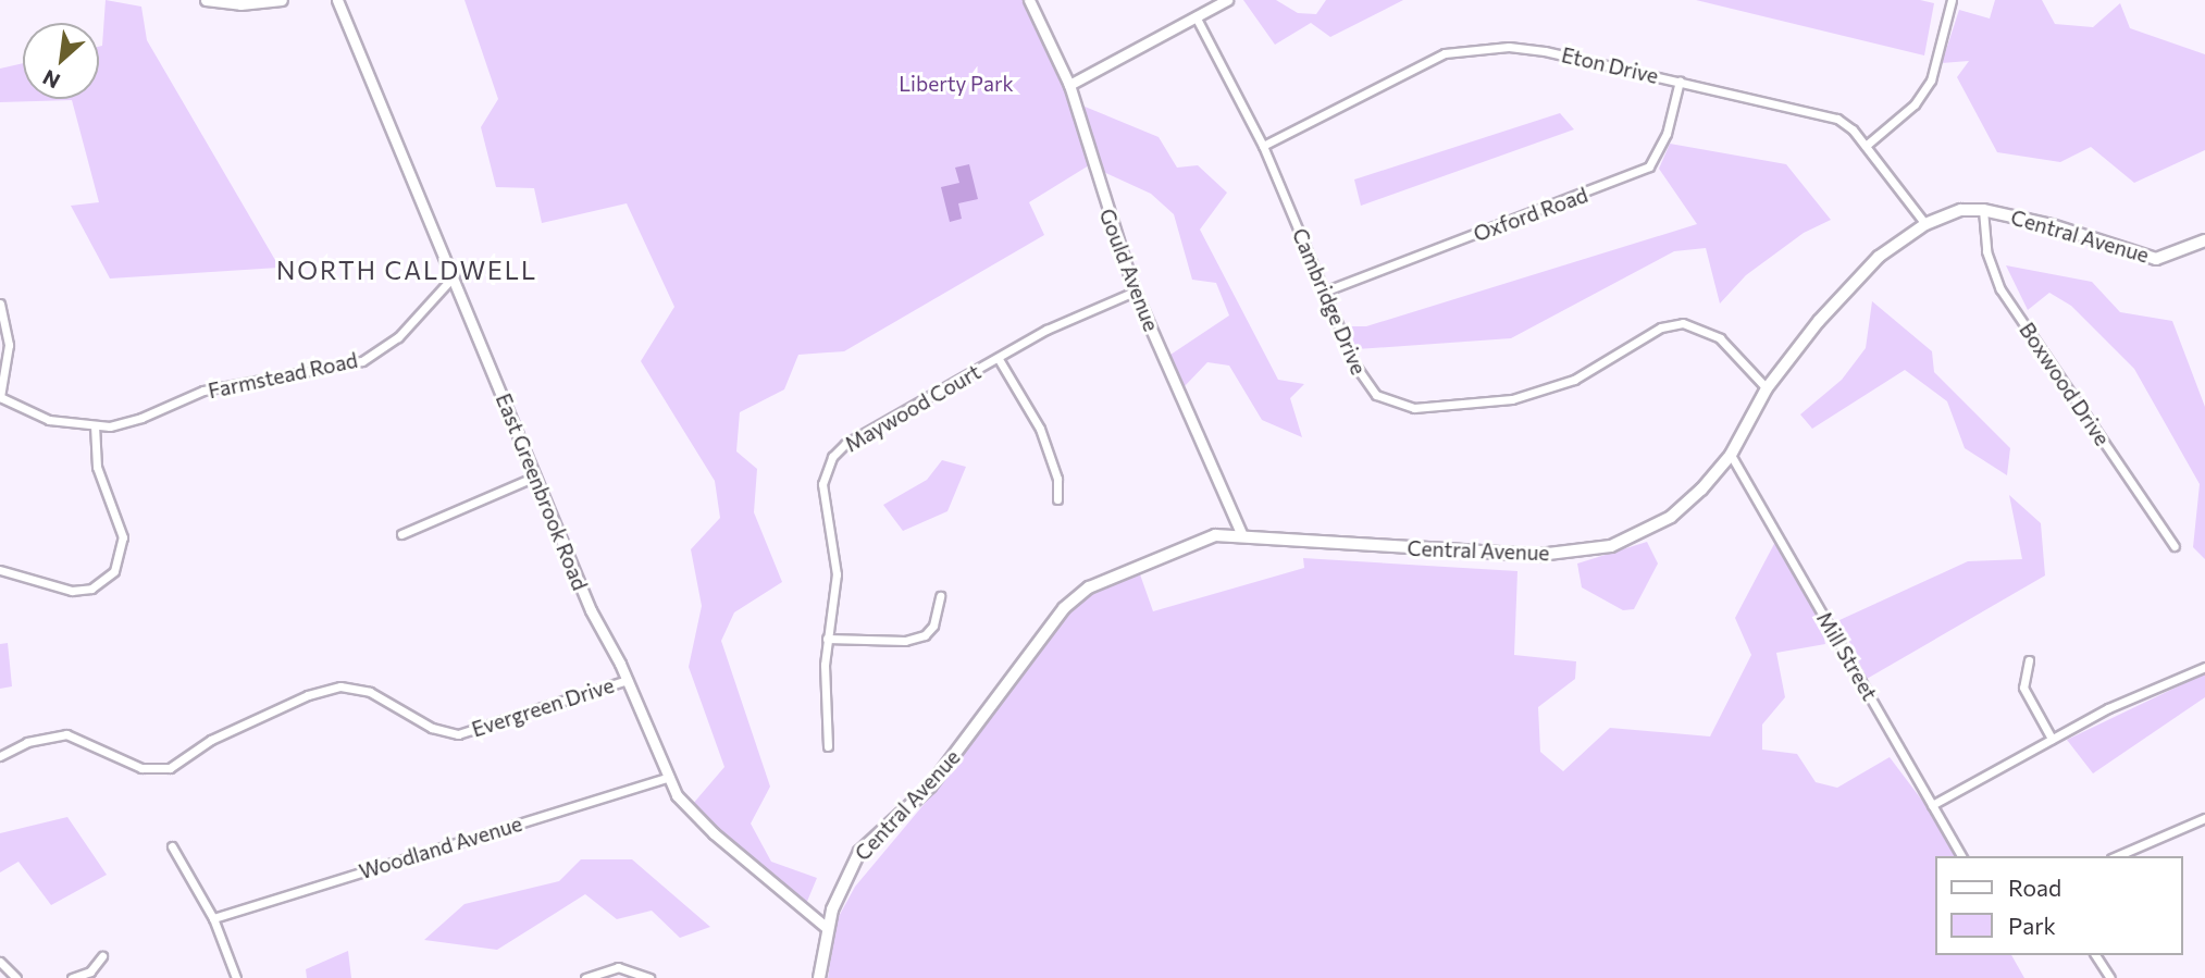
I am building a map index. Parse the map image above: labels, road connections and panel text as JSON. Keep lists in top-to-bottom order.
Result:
{
  "streets": {
    "main road": ["Central Avenue"],
    "street": [
      "Eton Drive",
      "Oxford Road",
      "Gould Avenue",
      "Cambridge Drive",
      "Farmstead Road",
      "Boxwood Drive",
      "Maywood Court",
      "East Greenbrook Road",
      "Mill Street",
      "Evergreen Drive",
      "Woodland Avenue"
    ]
  },
  "crossings": [
    ["Eton Drive", "Oxford Road"],
    ["Eton Drive", "Central Avenue"],
    ["Eton Drive", "Cambridge Drive"],
    ["Oxford Road", "Cambridge Drive"],
    ["Central Avenue", "Gould Avenue"],
    ["Central Avenue", "Cambridge Drive"],
    ["Central Avenue", "Boxwood Drive"],
    ["Central Avenue", "East Greenbrook Road"],
    ["Central Avenue", "Mill Street"],
    ["Gould Avenue", "Maywood Court"],
    ["Farmstead Road", "East Greenbrook Road"],
    ["East Greenbrook Road", "Evergreen Drive"],
    ["East Greenbrook Road", "Woodland Avenue"]
  ],
  "districts": ["NORTH CALDWELL"],
  "parks": ["Liberty Park"],
  "legend": ["Road", "Park"],
  "north": "bottom left"
}
